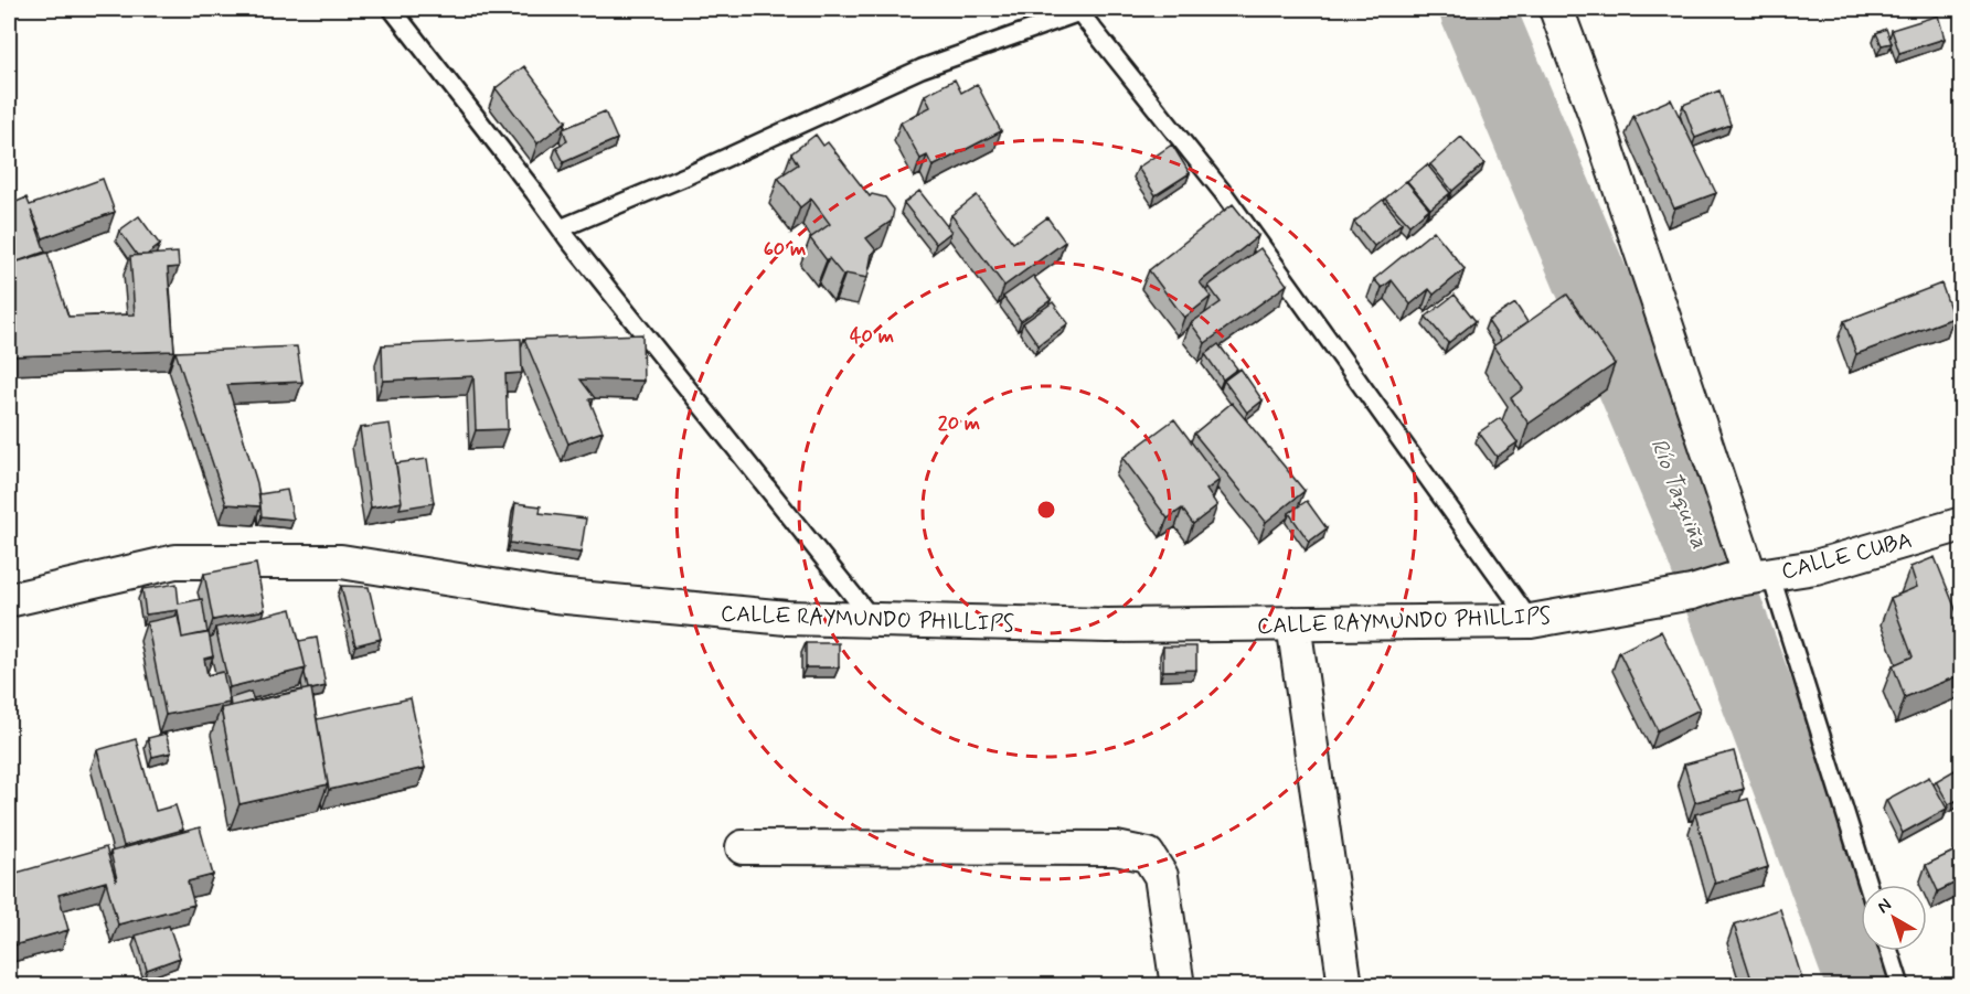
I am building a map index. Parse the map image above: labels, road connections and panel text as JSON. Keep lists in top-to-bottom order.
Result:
{
  "streets": {
    "street": ["CALLE CUBA", "CALLE RAYMUNDO PHILLIPS"]
  },
  "crossings": [
    ["CALLE CUBA", "CALLE RAYMUNDO PHILLIPS"]
  ],
  "water": ["Río Taquiña"],
  "north": "top left",
  "rings": ["60 m", "40 m", "20 m"]
}
